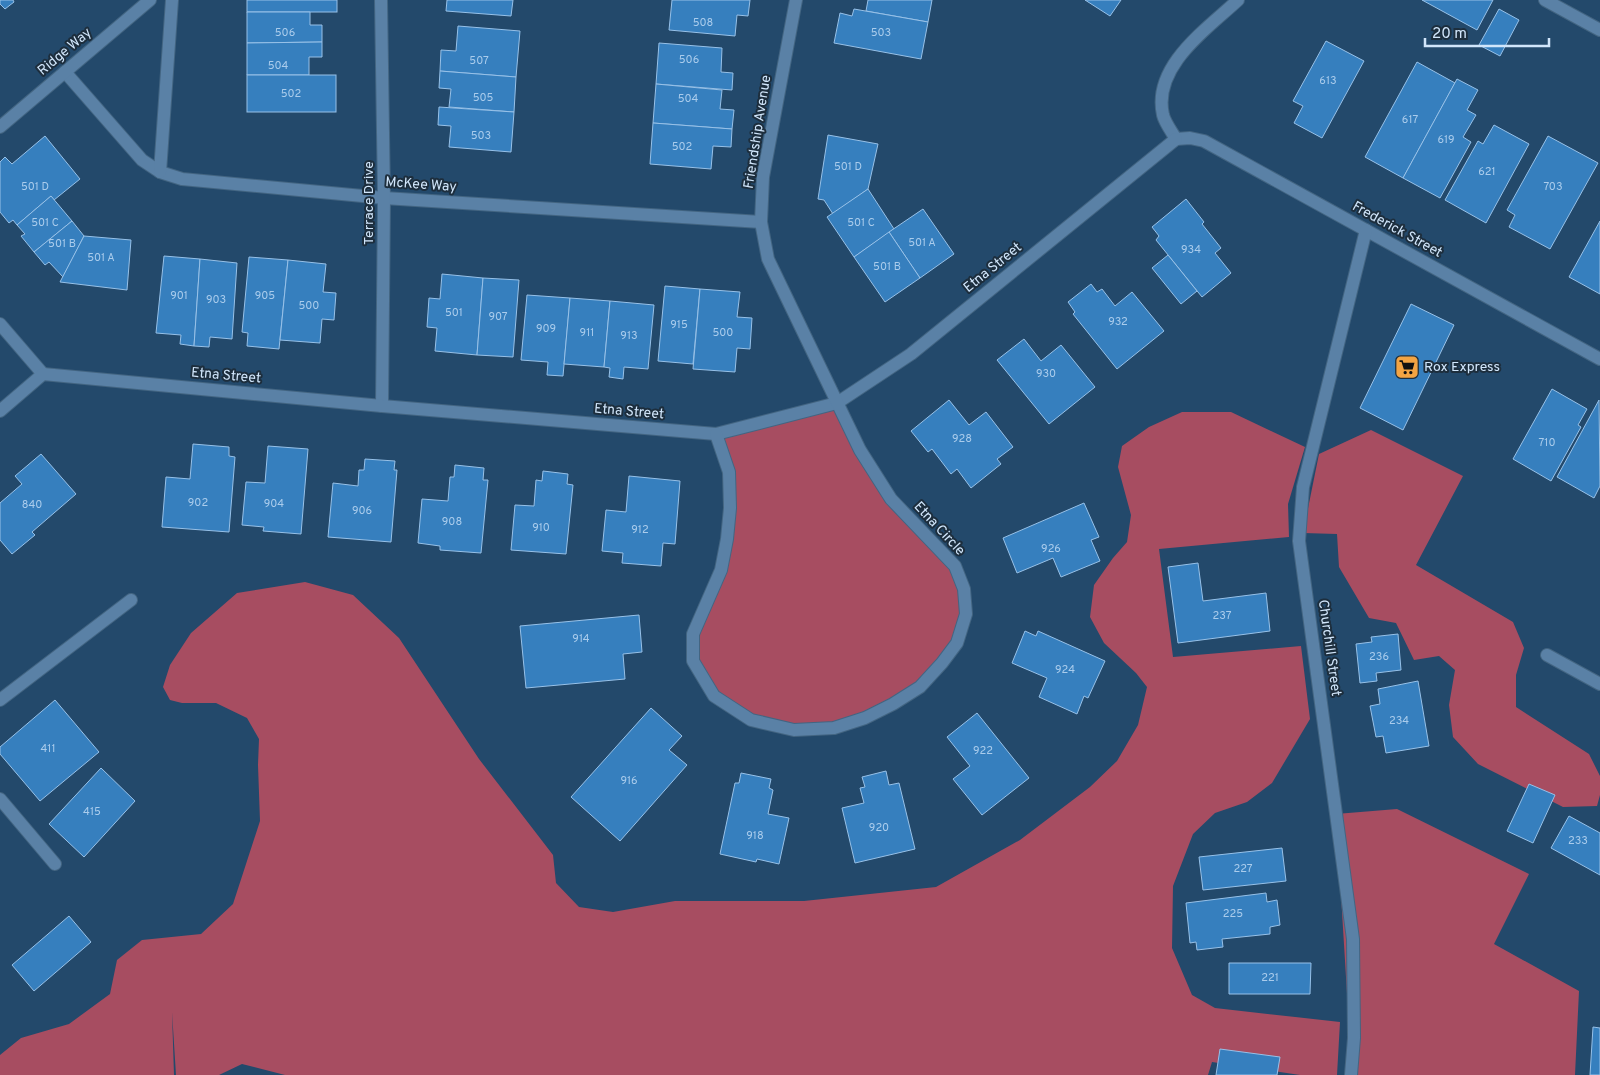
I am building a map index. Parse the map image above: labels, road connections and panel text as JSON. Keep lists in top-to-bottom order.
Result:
{
  "streets": {
    "street": [
      "Ridge Way",
      "Friendship Avenue",
      "McKee Way",
      "Terrace Drive",
      "Frederick Street",
      "Etna Street",
      "Etna Circle",
      "Churchill Street"
    ]
  },
  "crossings": [
    ["Ridge Way", "McKee Way"],
    ["Friendship Avenue", "McKee Way"],
    ["Friendship Avenue", "Etna Street"],
    ["Friendship Avenue", "Etna Circle"],
    ["McKee Way", "Terrace Drive"],
    ["Terrace Drive", "Etna Street"],
    ["Frederick Street", "Etna Street"],
    ["Frederick Street", "Churchill Street"],
    ["Etna Street", "Etna Circle"]
  ],
  "places": {
    "supermarket": ["Rox Express"]
  },
  "house_numbers": [
    "508",
    "506",
    "503",
    "506",
    "507",
    "504",
    "613",
    "502",
    "505",
    "504",
    "617",
    "503",
    "619",
    "502",
    "501 D",
    "621",
    "501 D",
    "703",
    "501 C",
    "501 C",
    "501 A",
    "501 B",
    "934",
    "501 A",
    "501 B",
    "901",
    "905",
    "903",
    "500",
    "501",
    "907",
    "932",
    "915",
    "909",
    "911",
    "500",
    "913",
    "930",
    "928",
    "710",
    "902",
    "904",
    "840",
    "906",
    "908",
    "910",
    "912",
    "926",
    "237",
    "914",
    "236",
    "924",
    "234",
    "411",
    "922",
    "916",
    "415",
    "920",
    "918",
    "233",
    "227",
    "225",
    "221"
  ],
  "scale_bar": "20 m"
}
